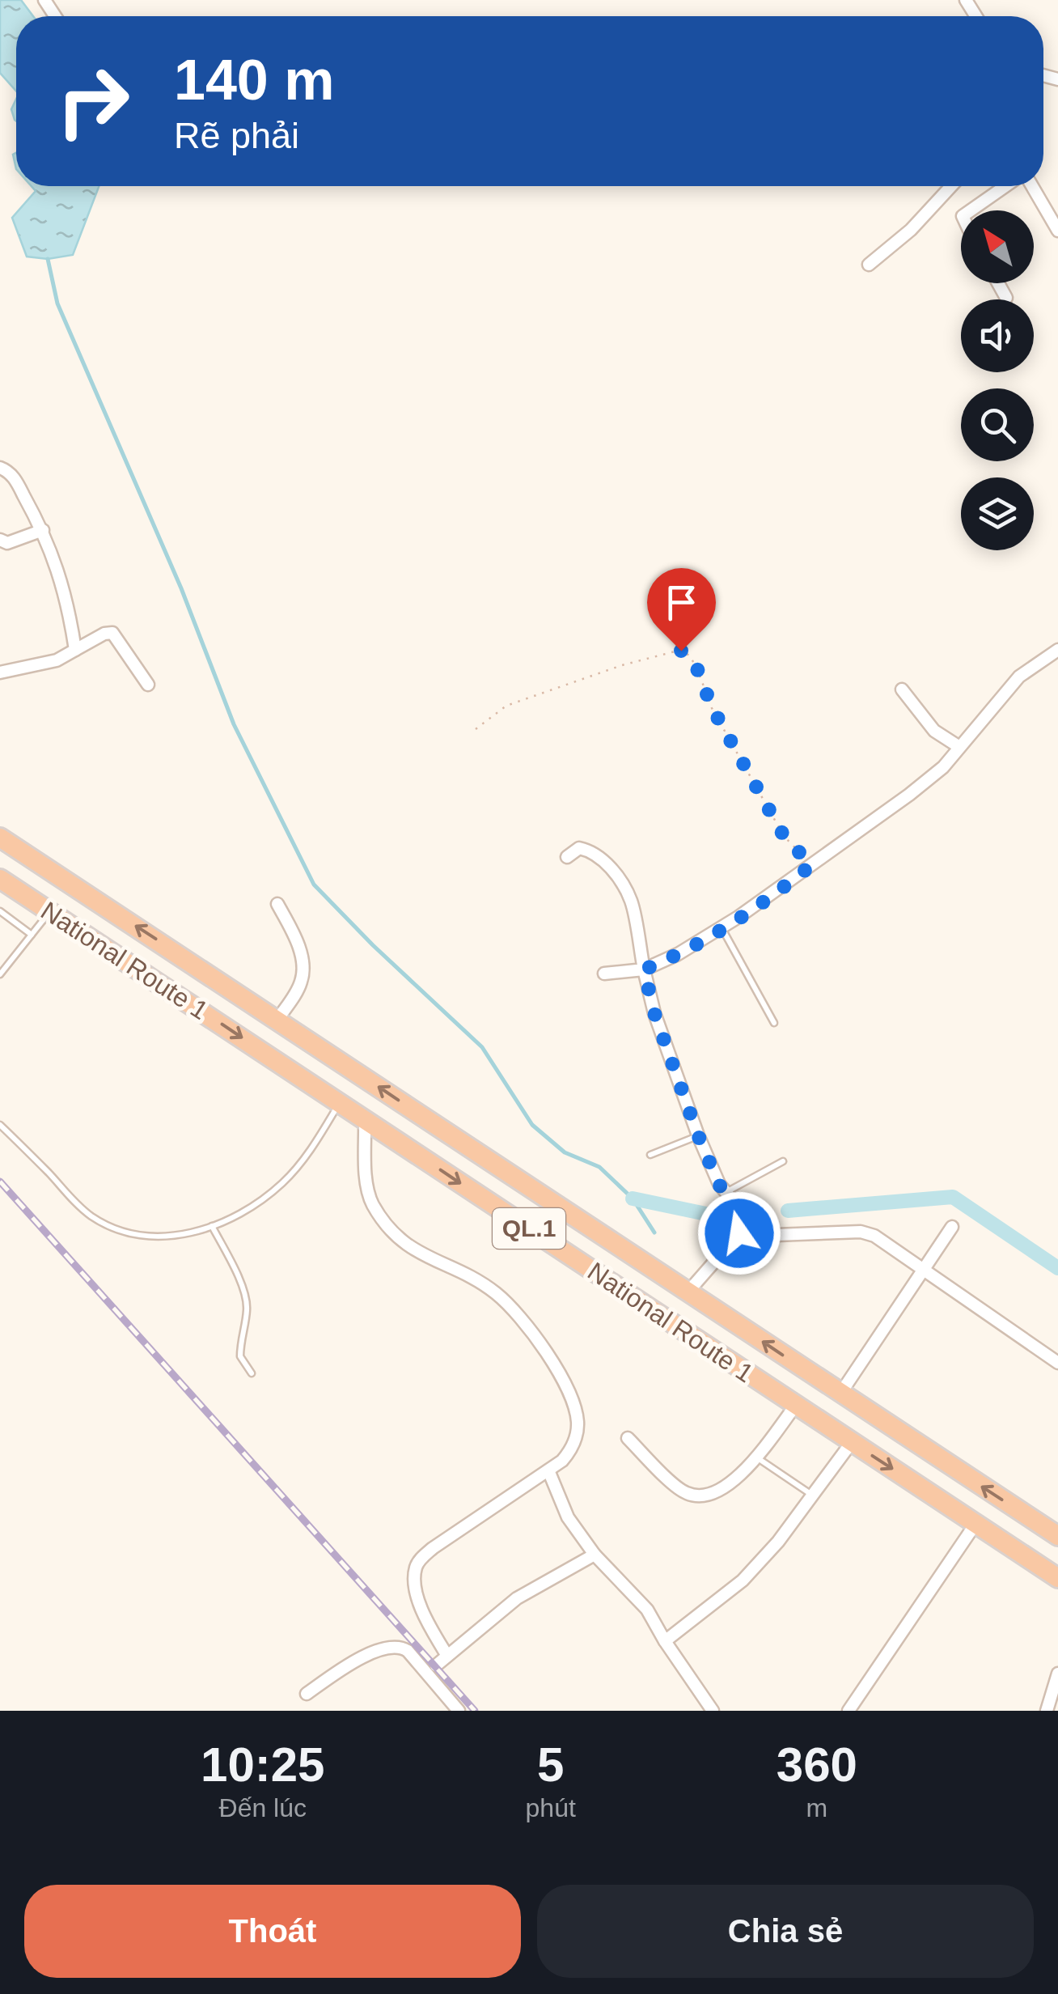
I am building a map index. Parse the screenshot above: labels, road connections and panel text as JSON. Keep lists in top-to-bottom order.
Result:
{
  "streets": {
    "highway": ["National Route 1", "QL.1"]
  },
  "north": "top left",
  "page": {
    "turn": ["140 m", "Rẽ phải"],
    "eta": [
      "10:25",
      "Đến lúc",
      "5",
      "phút",
      "360",
      "m"
    ],
    "buttons": ["Thoát", "Chia sẻ"]
  }
}
